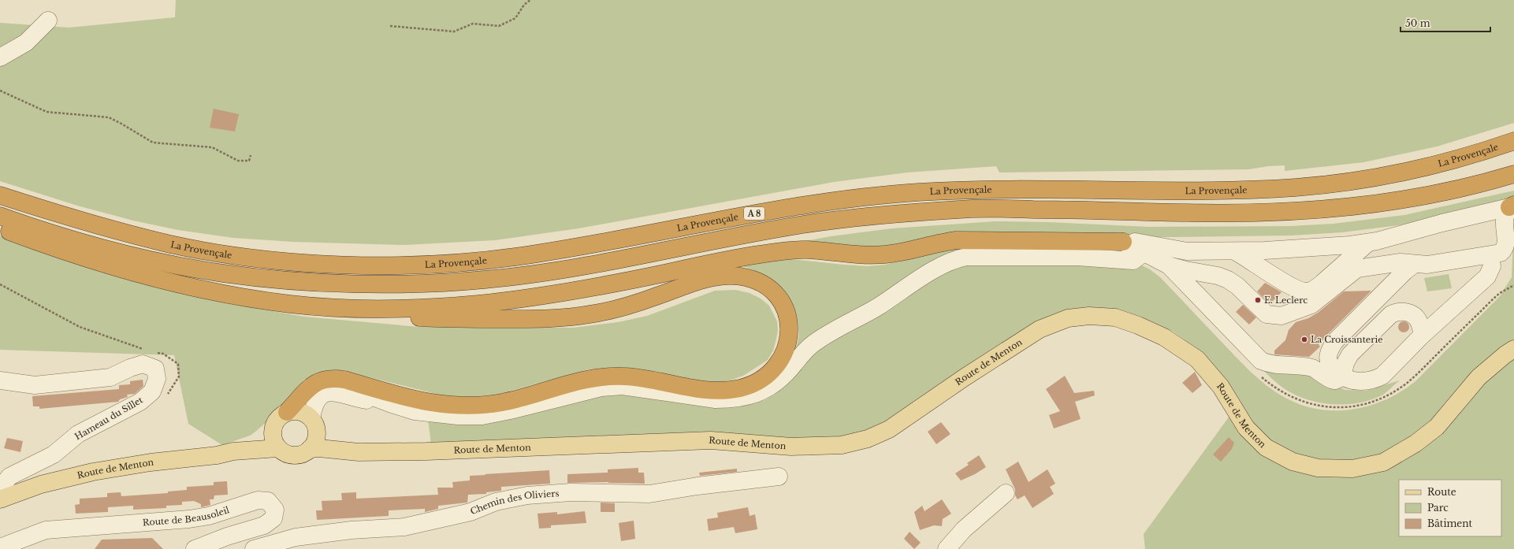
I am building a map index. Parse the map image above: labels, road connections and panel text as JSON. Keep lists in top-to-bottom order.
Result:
{
  "streets": {
    "highway": ["La Provençale", "A 8"],
    "main road": ["Route de Menton"],
    "street": ["Hameau du Sillet", "Chemin des Oliviers", "Route de Beausoleil"]
  },
  "crossings": [
    ["Route de Menton", "Hameau du Sillet"]
  ],
  "places": ["E. Leclerc", "La Croissanterie"],
  "legend": ["Route", "Parc", "Bâtiment"],
  "scale_bar": "50 m"
}
